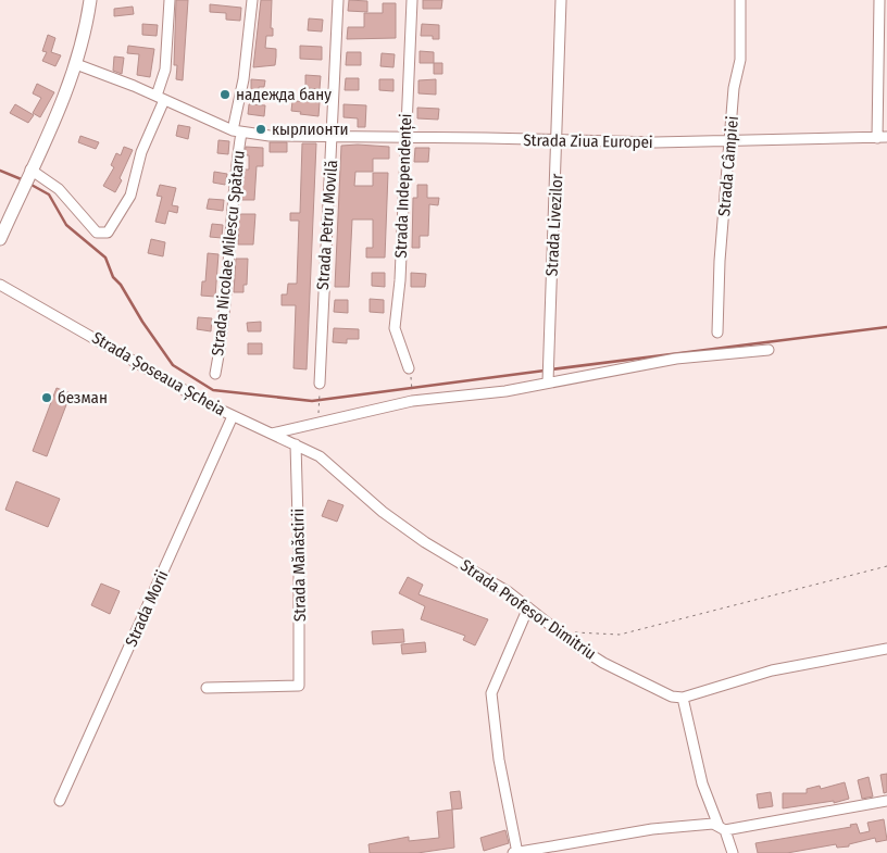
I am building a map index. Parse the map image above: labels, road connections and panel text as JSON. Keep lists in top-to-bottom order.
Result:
{
  "streets": {
    "street": [
      "Strada Ziua Europei",
      "Strada Câmpiei",
      "Strada Independenței",
      "Strada Petru Movilă",
      "Strada Livezilor",
      "Strada Nicolae Milescu Spătaru",
      "Strada Șoseaua Șcheia",
      "Strada Mănăstirii",
      "Strada Morii",
      "Strada Profesor Dimitriu"
    ]
  },
  "crossings": [
    ["Strada Ziua Europei", "Strada Câmpiei"],
    ["Strada Ziua Europei", "Strada Independenței"],
    ["Strada Ziua Europei", "Strada Petru Movilă"],
    ["Strada Ziua Europei", "Strada Livezilor"],
    ["Strada Ziua Europei", "Strada Nicolae Milescu Spătaru"],
    ["Strada Șoseaua Șcheia", "Strada Mănăstirii"],
    ["Strada Șoseaua Șcheia", "Strada Morii"],
    ["Strada Șoseaua Șcheia", "Strada Profesor Dimitriu"]
  ],
  "places": ["надежда бану", "кырлионти", "безман"]
}
